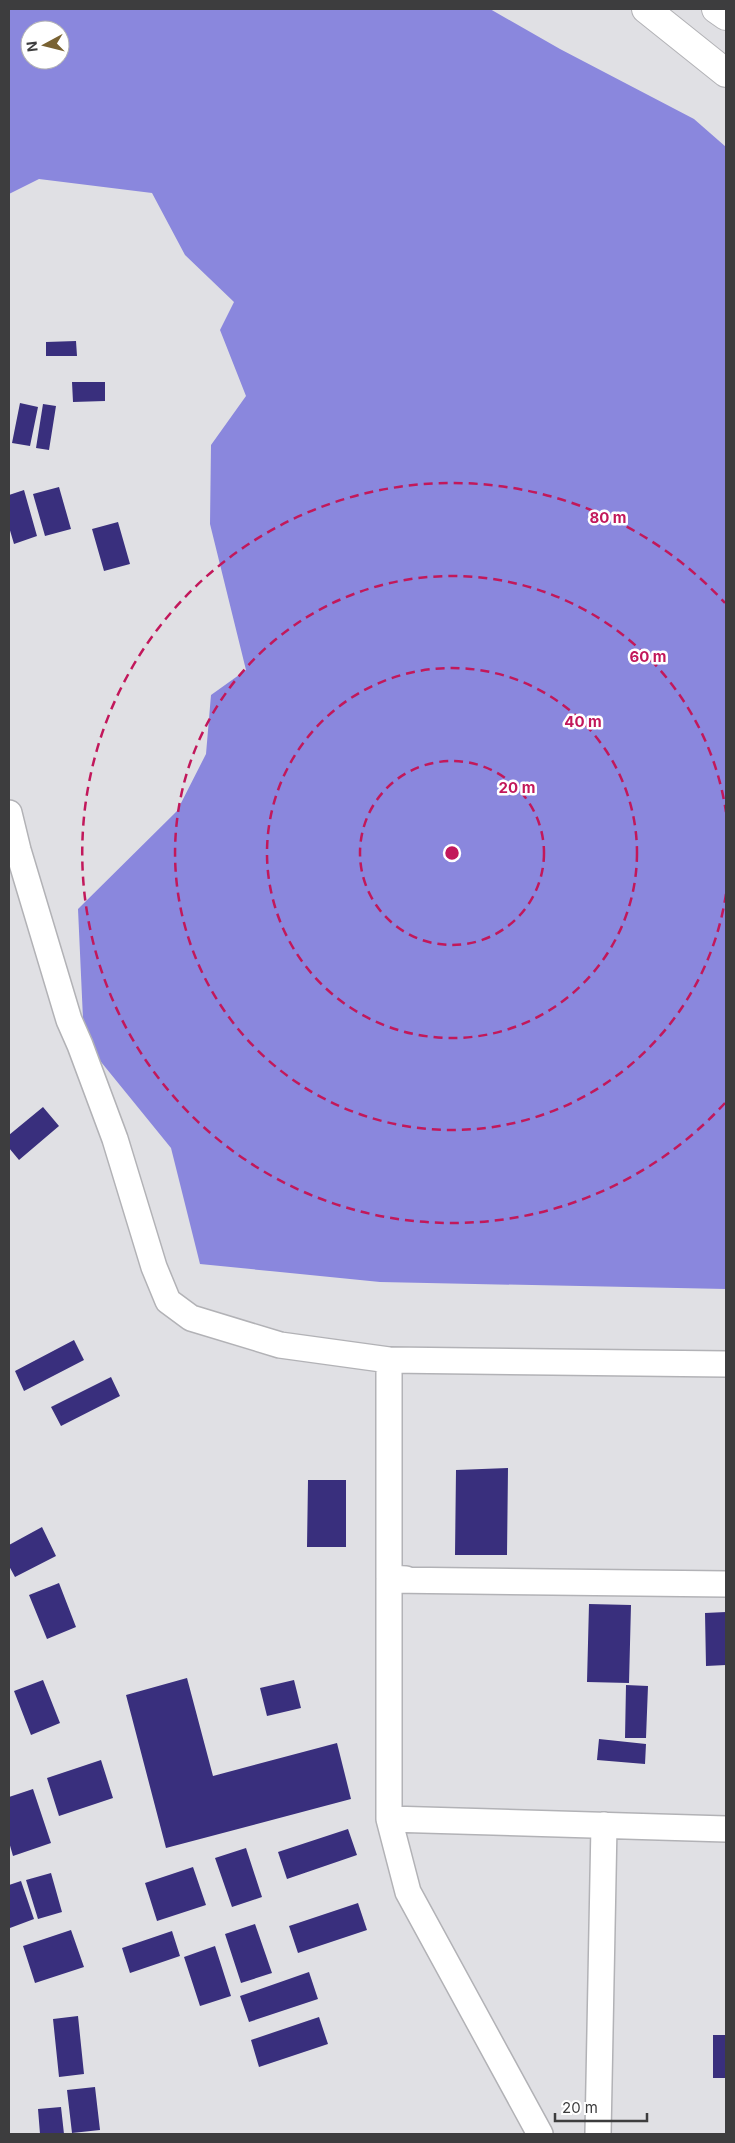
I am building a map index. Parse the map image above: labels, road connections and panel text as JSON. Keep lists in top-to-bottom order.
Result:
{
  "scale_bar": "20 m",
  "north": "left",
  "rings": [
    "80 m",
    "60 m",
    "40 m",
    "20 m"
  ]
}
